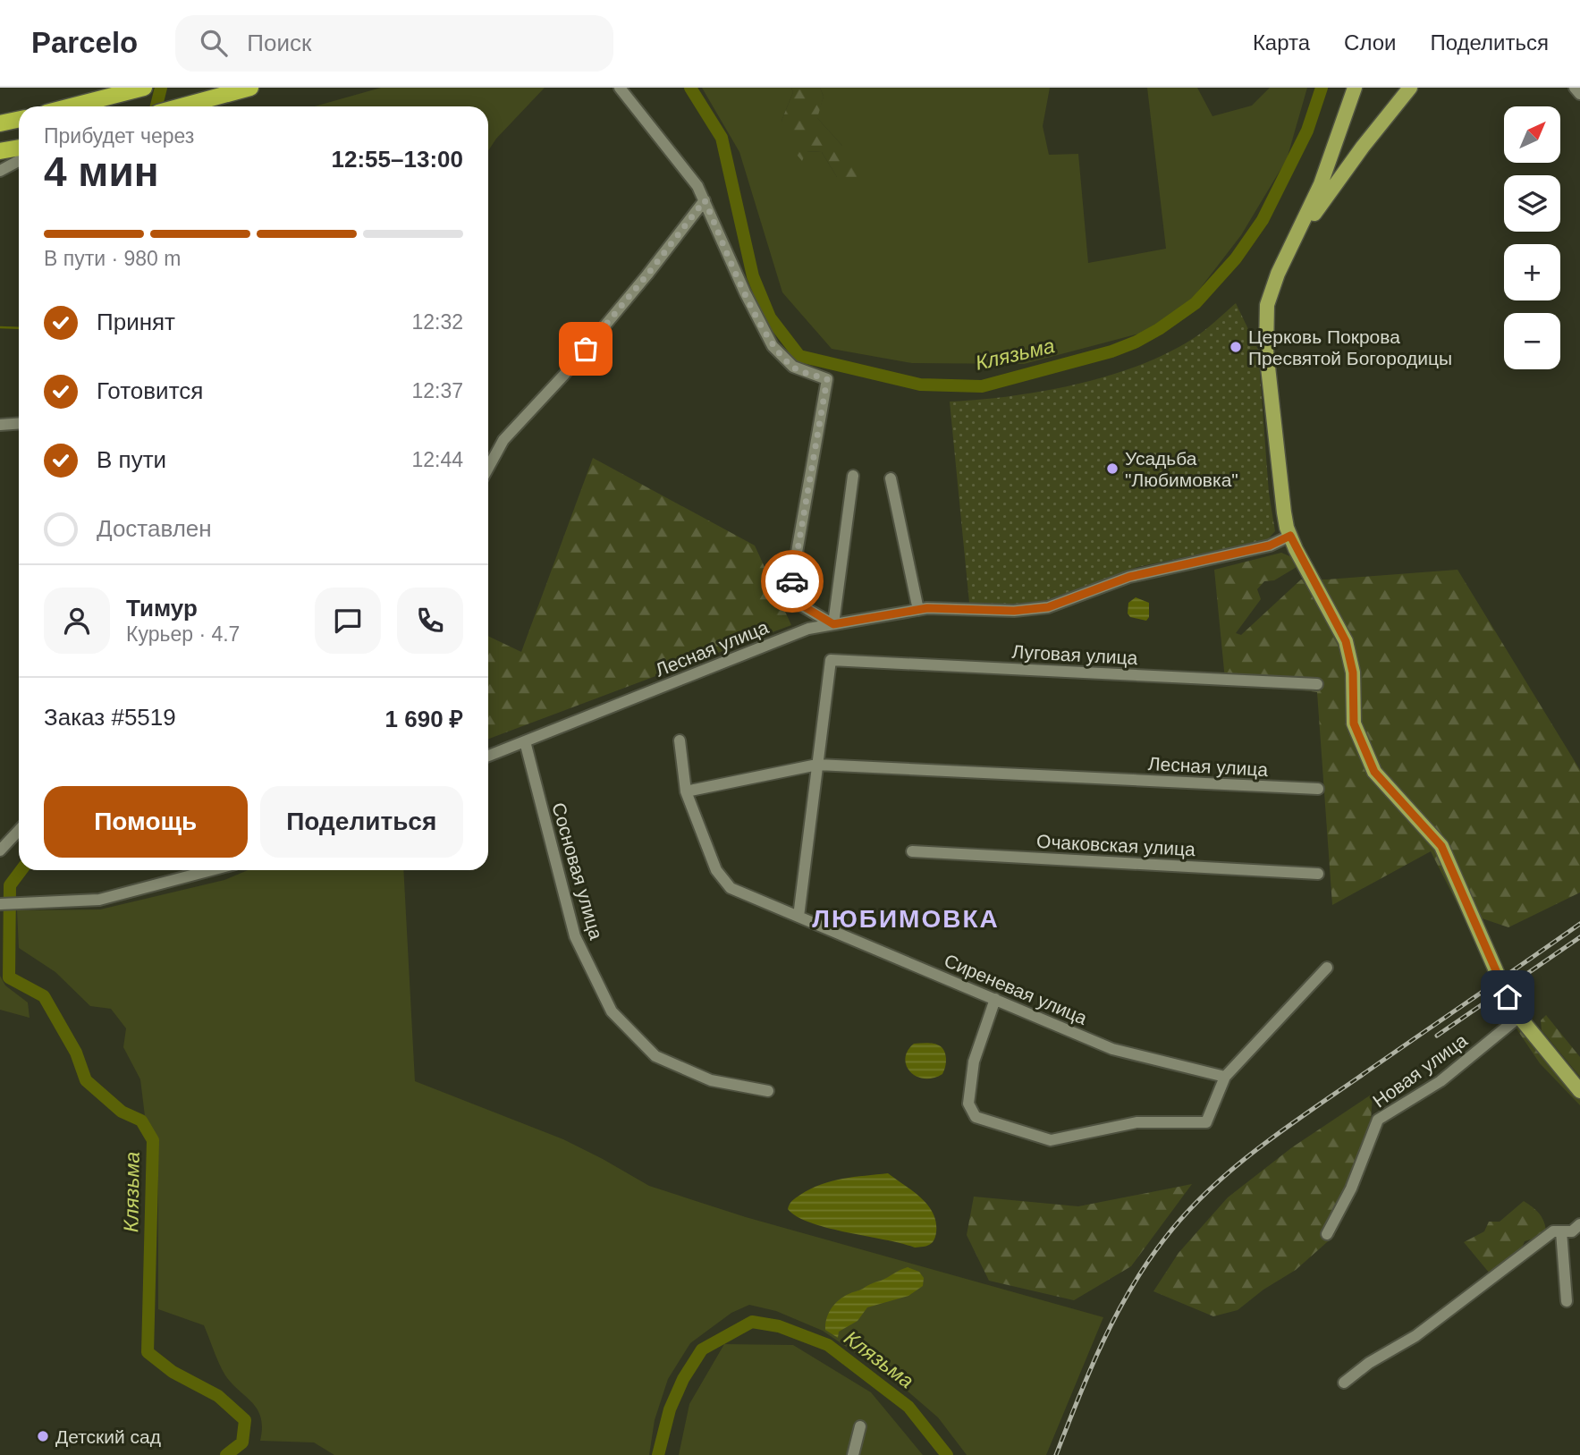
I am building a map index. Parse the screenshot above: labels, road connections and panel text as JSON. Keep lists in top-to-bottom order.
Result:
{
  "streets": {
    "street": [
      "Лесная улица",
      "Луговая улица",
      "Очаковская улица",
      "Сосновая улица",
      "Сиреневая улица",
      "Новая улица"
    ]
  },
  "crossings": [
    ["Лесная улица", "Луговая улица"],
    ["Лесная улица", "Сосновая улица"],
    ["Лесная улица", "Сиреневая улица"]
  ],
  "districts": ["ЛЮБИМОВКА"],
  "water": ["Клязьма"],
  "places": ["Церковь Покрова Пресвятой Богородицы", "Усадьба \"Любимовка\"", "Детский сад"],
  "north": "top right",
  "page": {
    "header": "Parcelo",
    "search": "Поиск",
    "nav": ["Карта", "Слои", "Поделиться"],
    "map_buttons": ["+", "−"],
    "heading": ["4 мин", "Прибудет через", "12:55–13:00"],
    "panel": [
      "Тимур",
      "Курьер · 4.7",
      "Заказ #5519",
      "1 690 ₽"
    ],
    "bar": "В пути · 980 m",
    "list": [
      ["Принят", "12:32"],
      ["Готовится", "12:37"],
      ["В пути", "12:44"],
      "Доставлен"
    ],
    "buttons": ["Помощь", "Поделиться"]
  }
}
